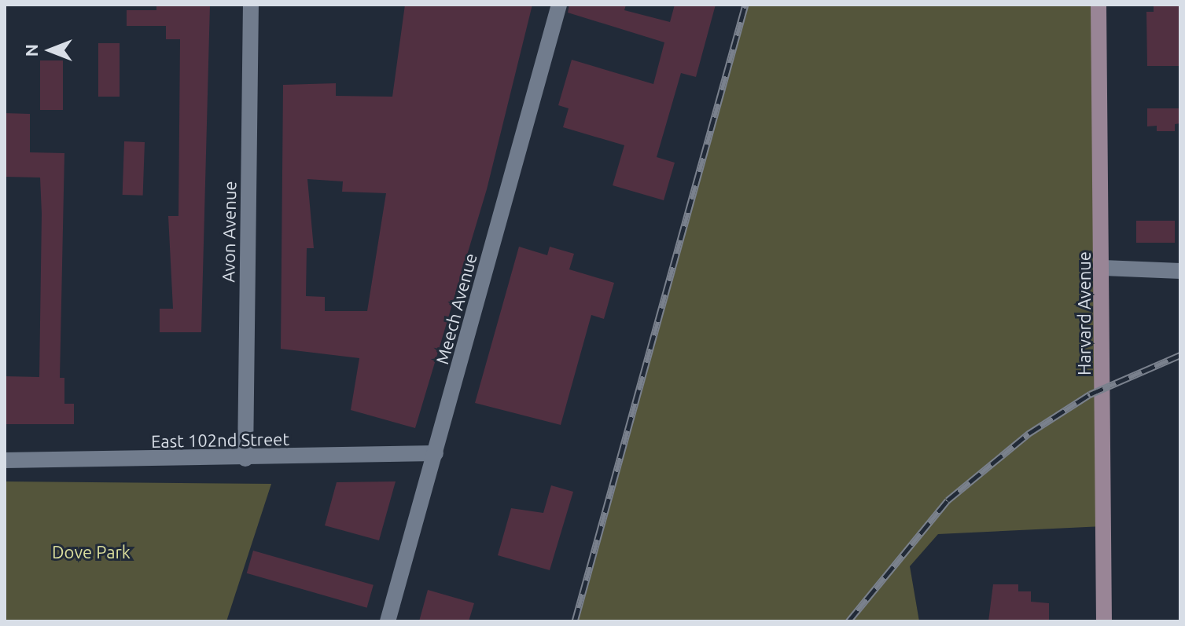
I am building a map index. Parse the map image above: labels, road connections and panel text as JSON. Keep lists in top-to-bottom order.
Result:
{
  "streets": {
    "main road": ["Harvard Avenue"],
    "street": ["Avon Avenue", "Meech Avenue", "East 102nd Street"]
  },
  "crossings": [
    ["Avon Avenue", "East 102nd Street"],
    ["Meech Avenue", "East 102nd Street"]
  ],
  "parks": ["Dove Park"],
  "north": "left"
}
